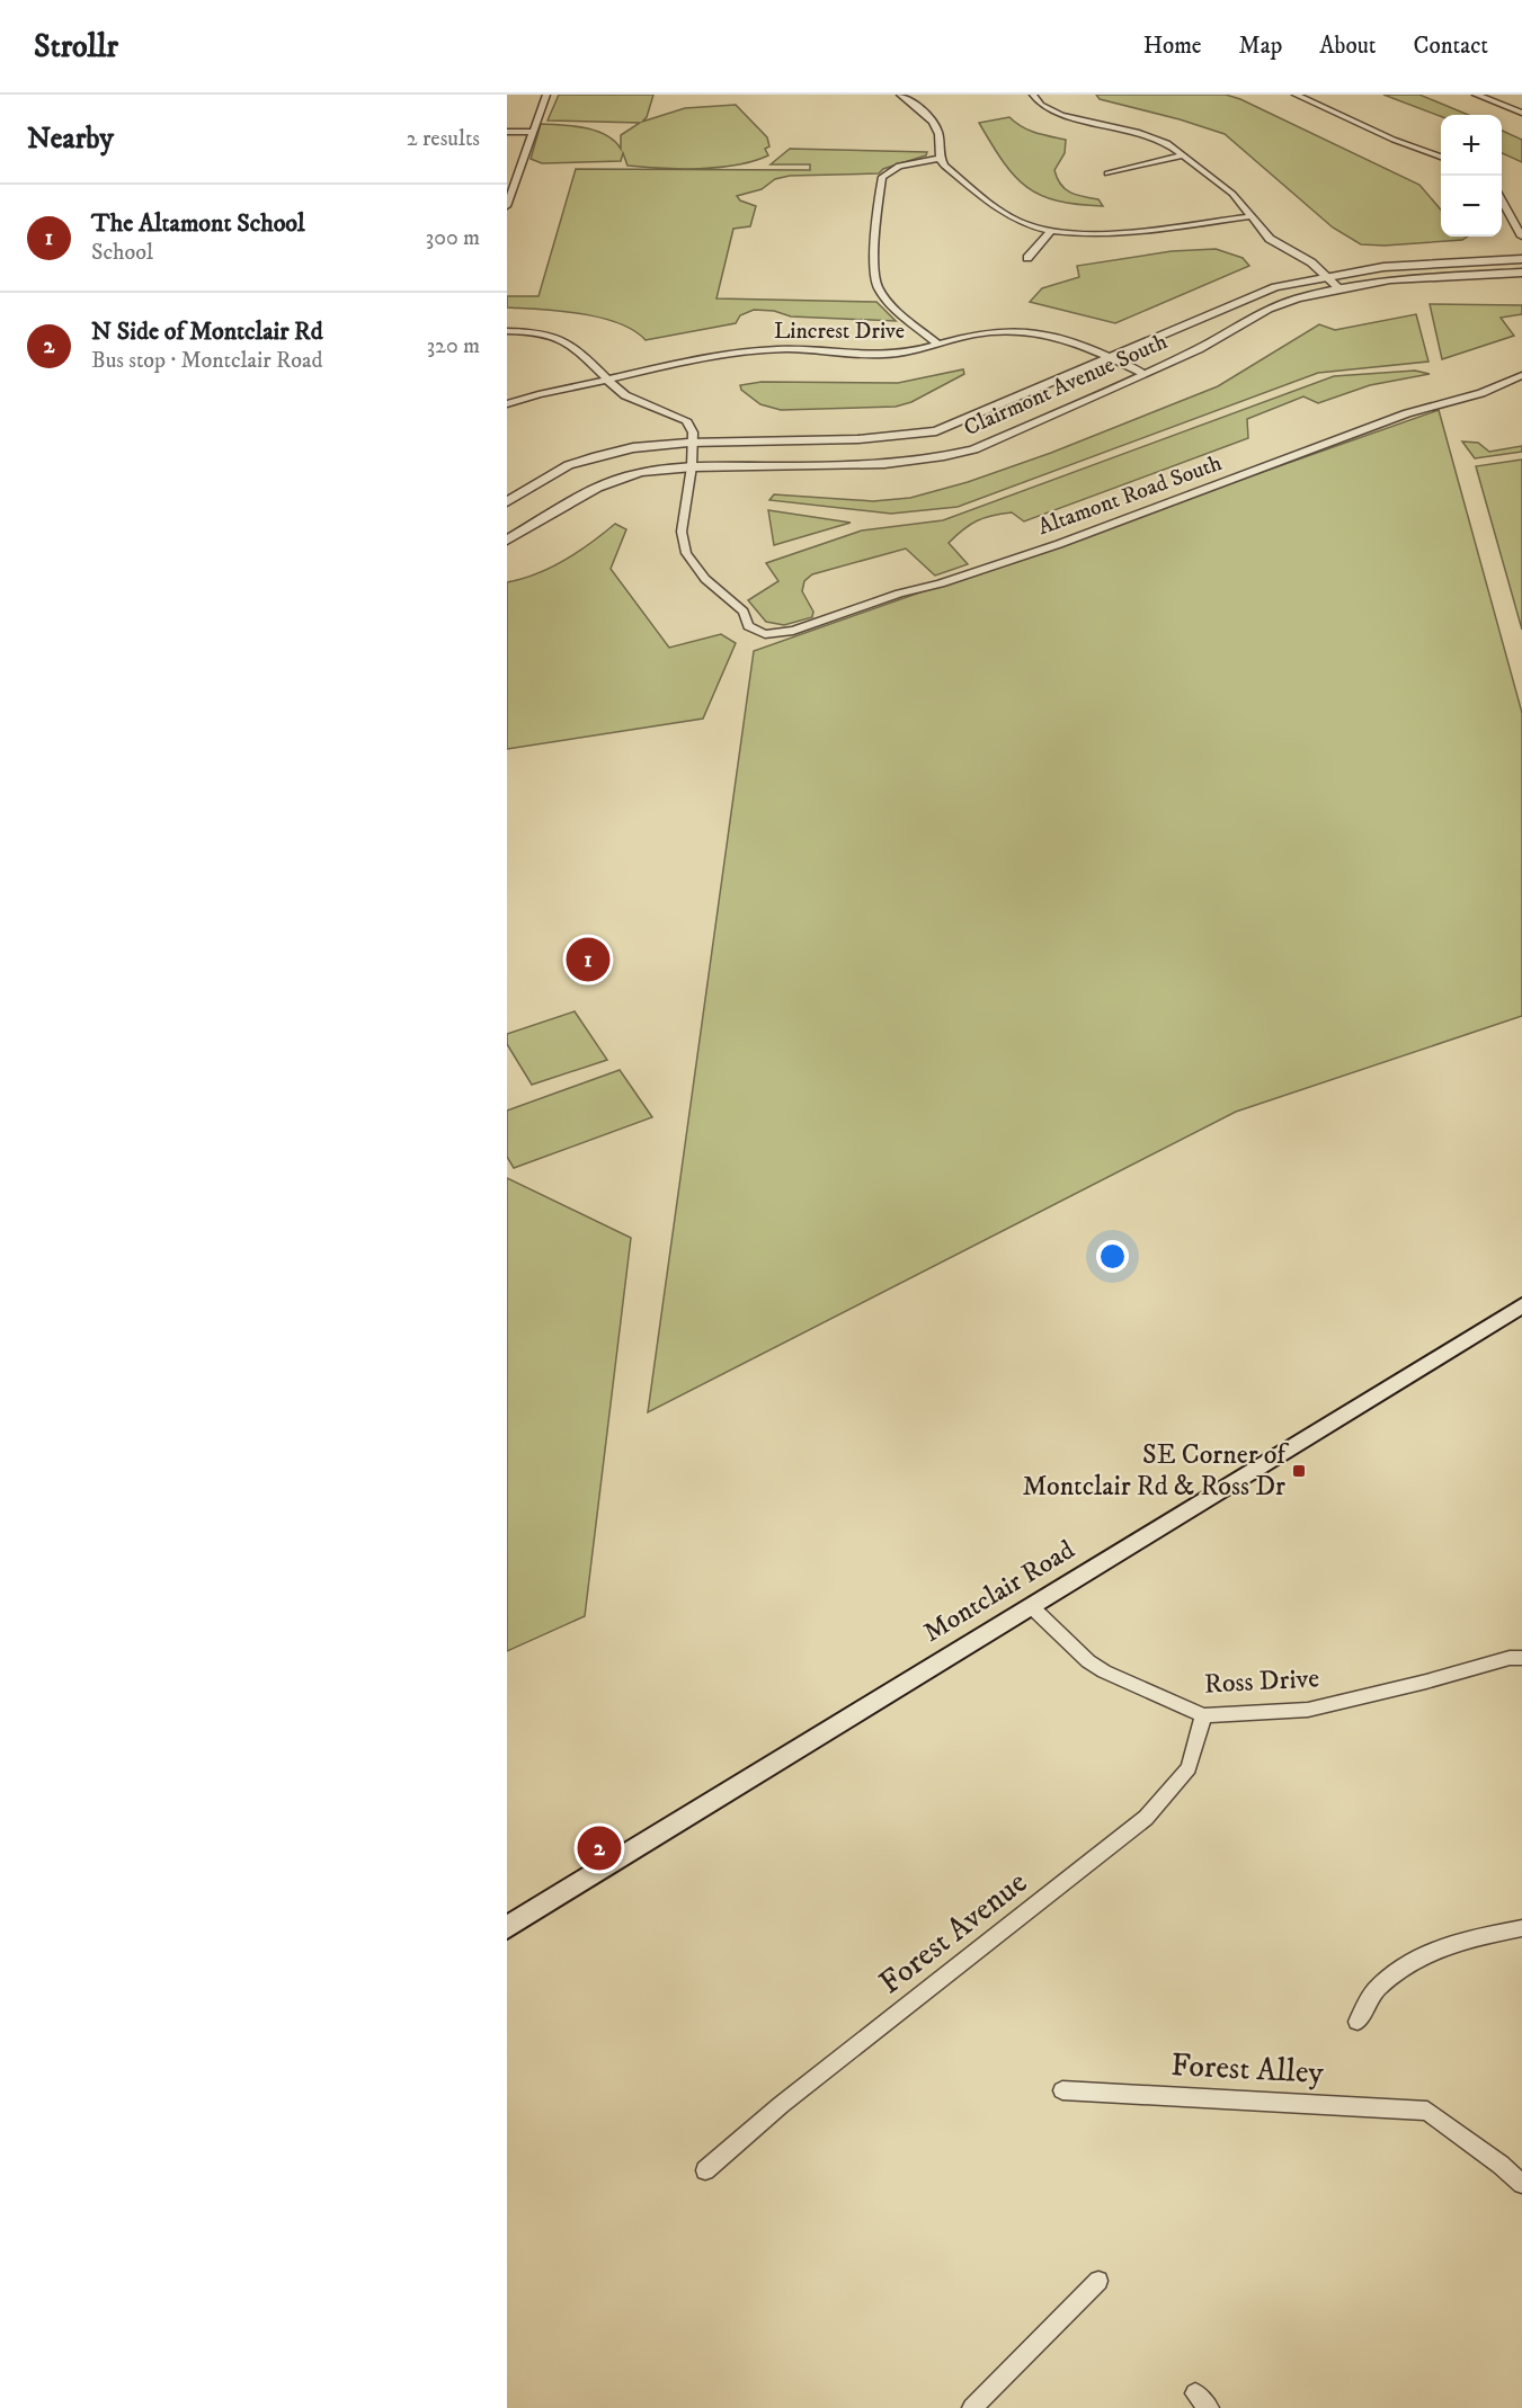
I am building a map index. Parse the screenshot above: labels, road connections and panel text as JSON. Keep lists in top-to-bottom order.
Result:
{
  "streets": {
    "main road": ["Montclair Road"],
    "street": [
      "Lincrest Drive",
      "Clairmont Avenue South",
      "Altamont Road South",
      "Ross Drive",
      "Forest Avenue",
      "Forest Alley"
    ]
  },
  "crossings": [
    ["Lincrest Drive", "Clairmont Avenue South"],
    ["Clairmont Avenue South", "Altamont Road South"],
    ["Montclair Road", "Ross Drive"],
    ["Ross Drive", "Forest Avenue"]
  ],
  "places": {
    "transit": ["SE Corner of Montclair Rd & Ross Dr"]
  },
  "page": {
    "header": "Strollr",
    "nav": [
      "Home",
      "Map",
      "About",
      "Contact"
    ],
    "heading": ["Nearby", "2 results"],
    "map_buttons": ["+", "−"],
    "list": [
      {
        "mark": "1",
        "name": "The Altamont School",
        "note": "School",
        "value": "300 m"
      },
      {
        "mark": "2",
        "name": "N Side of Montclair Rd",
        "note": "Bus stop · Montclair Road",
        "value": "320 m"
      }
    ],
    "pins": ["1", "2"]
  }
}
